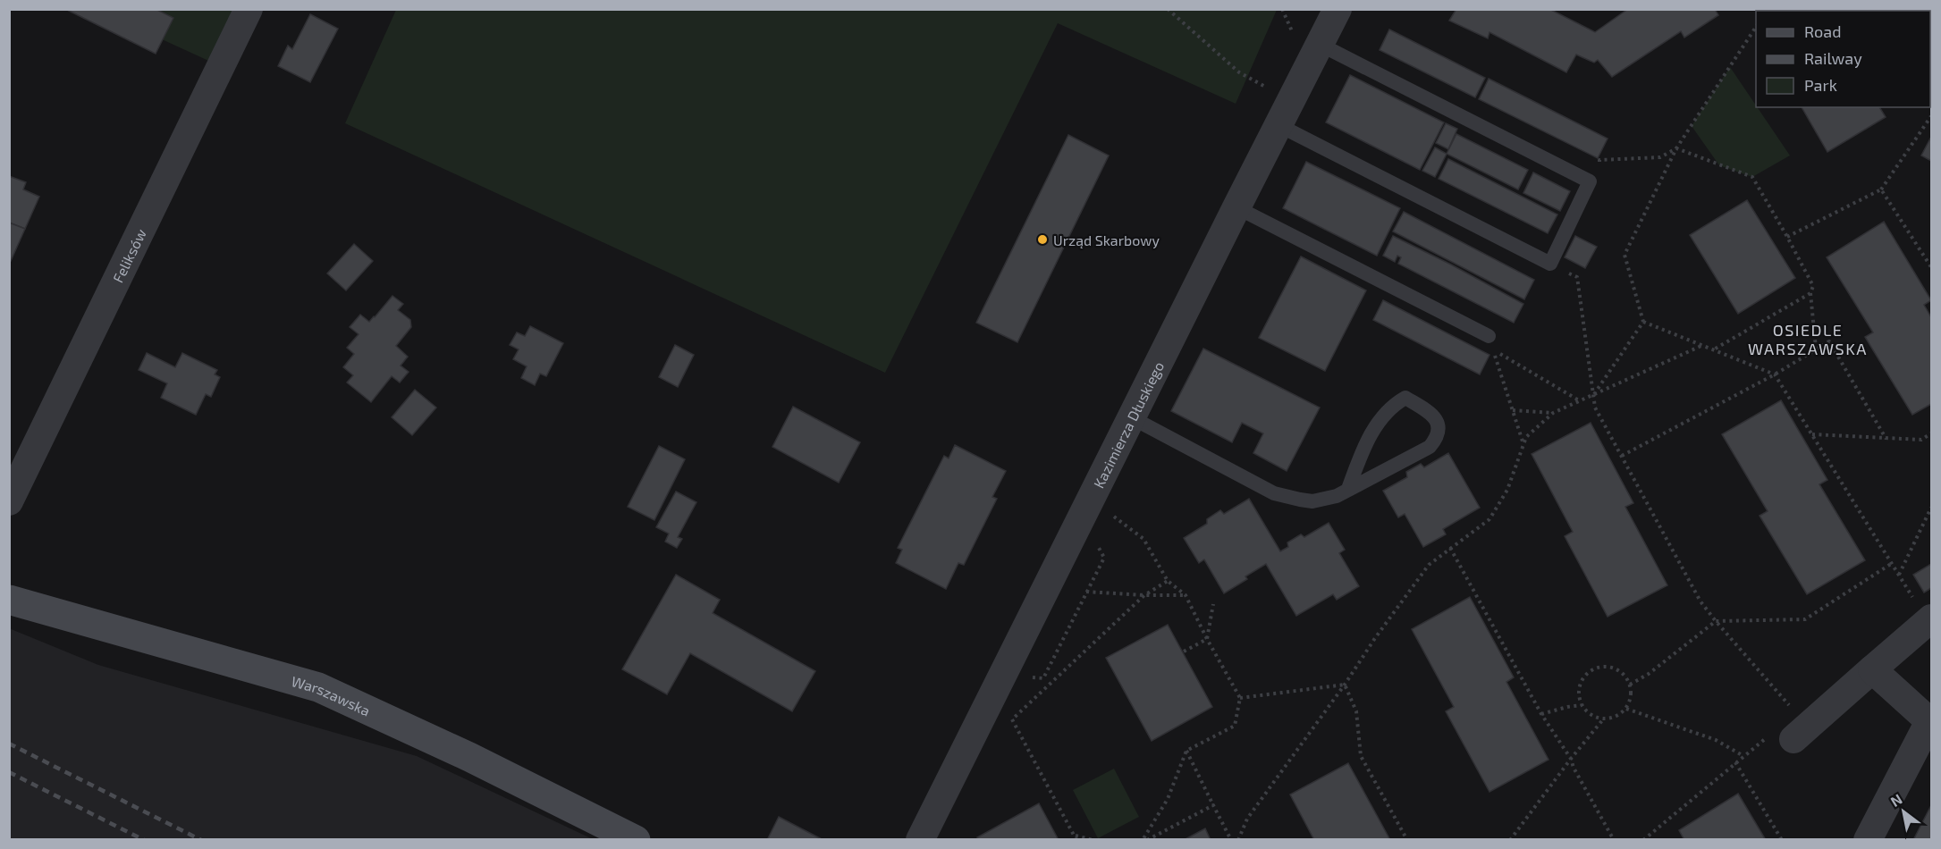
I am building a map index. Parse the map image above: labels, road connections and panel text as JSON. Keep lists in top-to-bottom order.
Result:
{
  "streets": {
    "main road": ["Warszawska"],
    "street": ["Feliksów", "Kazimierza Dłuskiego"]
  },
  "districts": ["OSIEDLE WARSZAWSKA"],
  "places": ["Urząd Skarbowy"],
  "legend": ["Road", "Railway", "Park"],
  "north": "top left"
}
